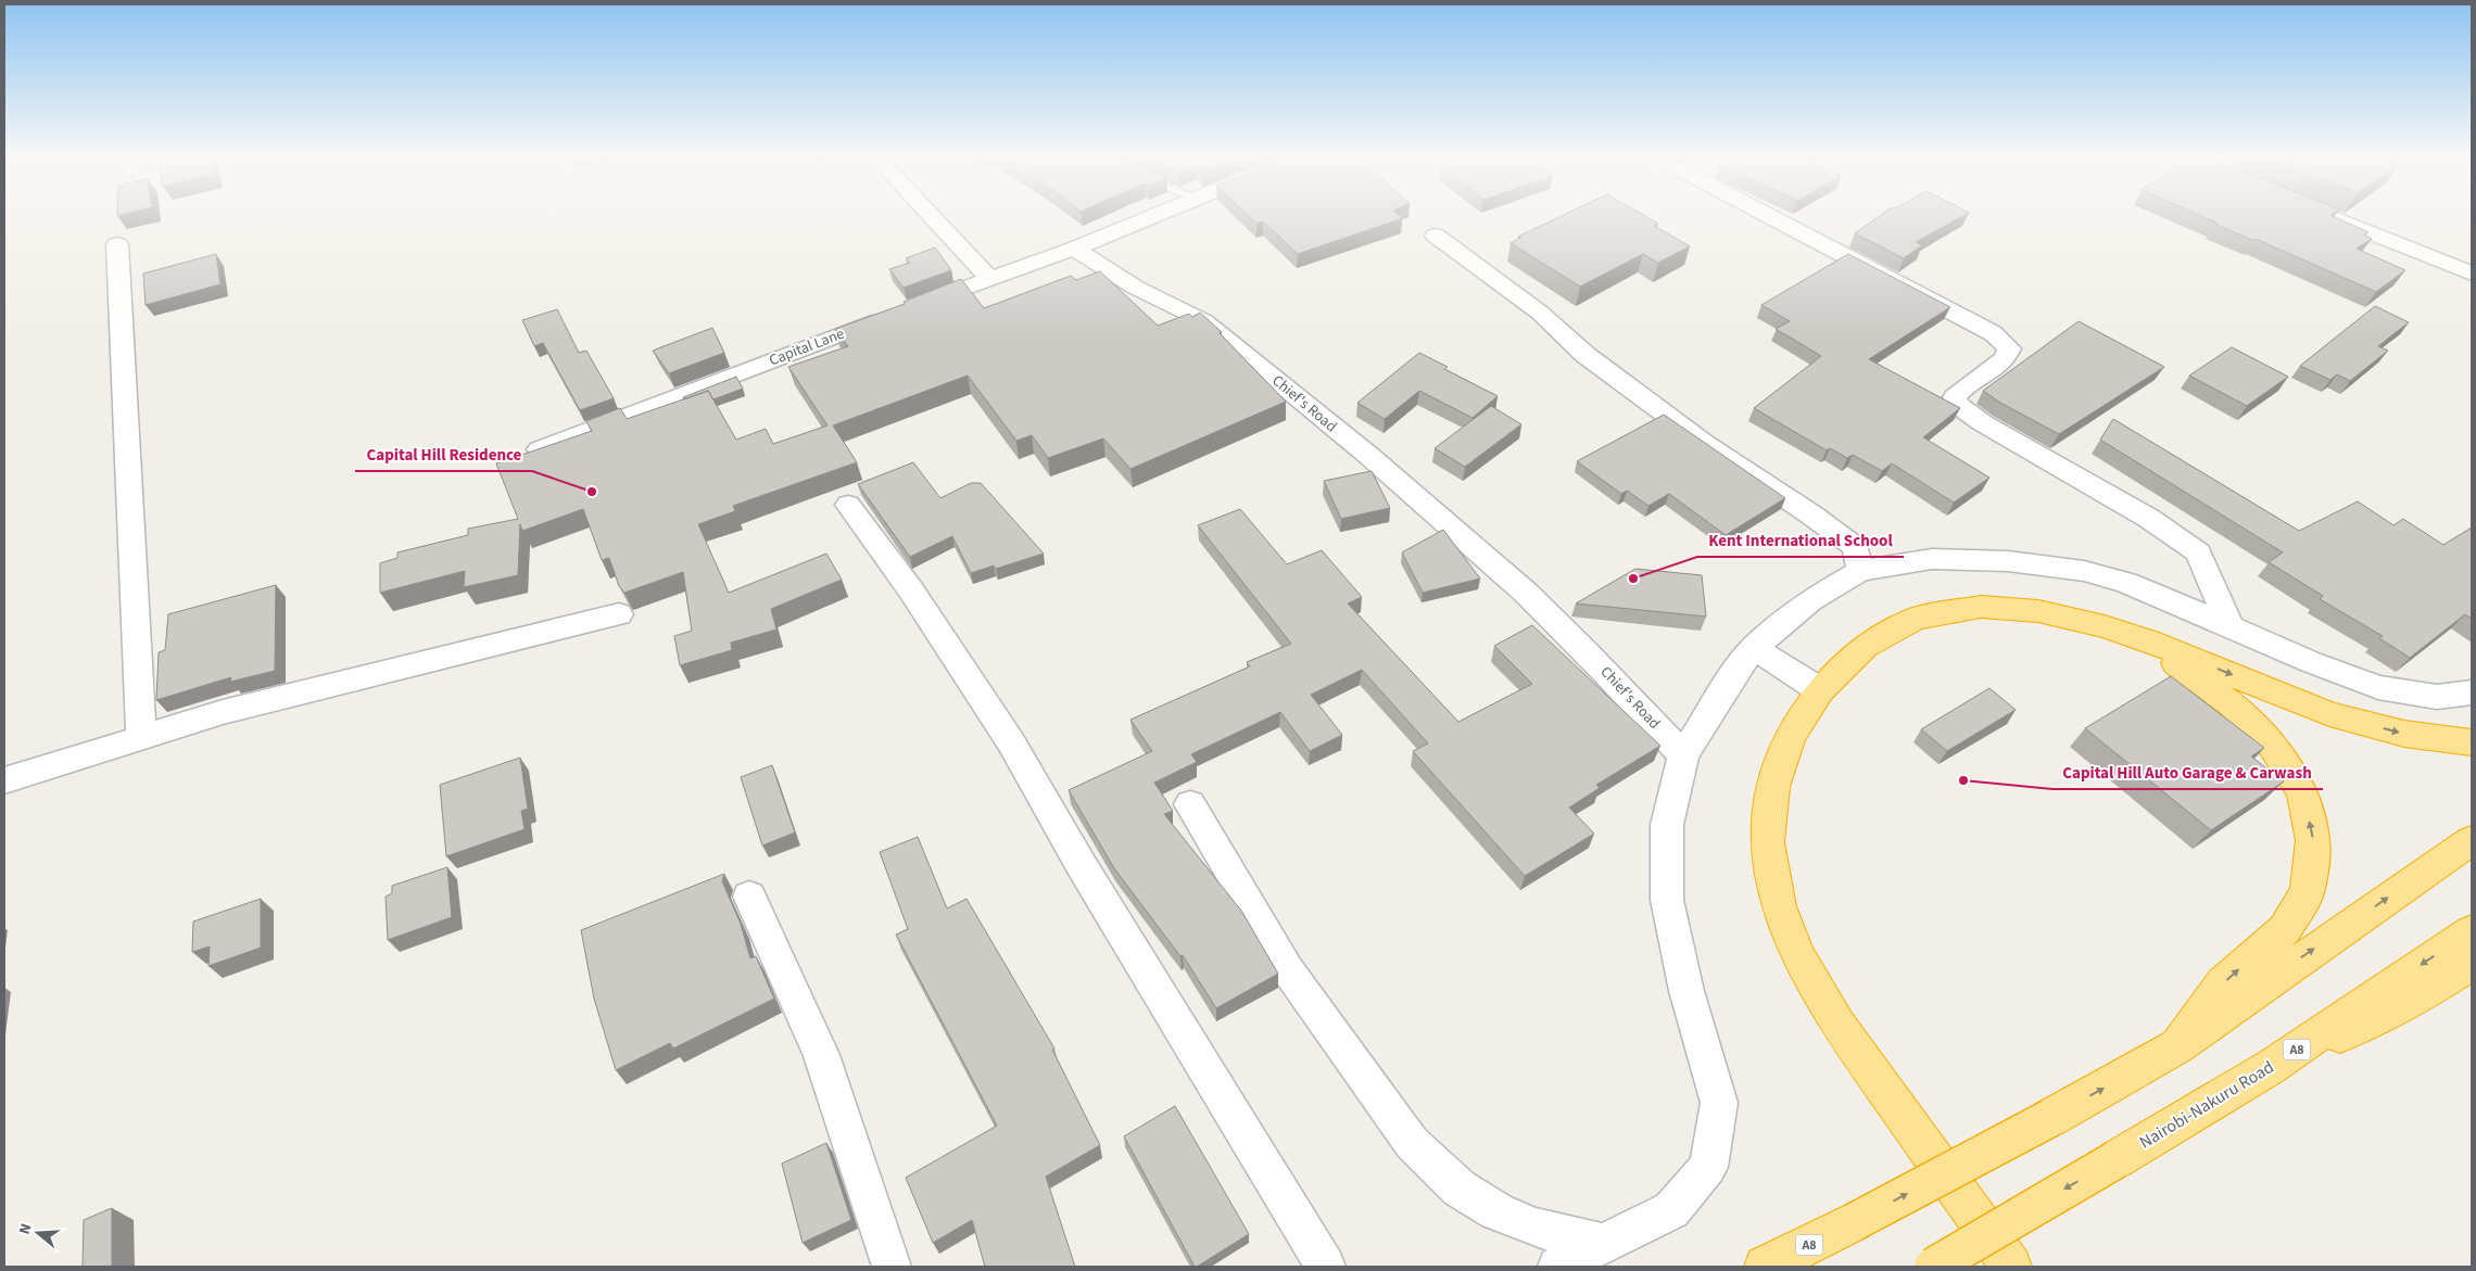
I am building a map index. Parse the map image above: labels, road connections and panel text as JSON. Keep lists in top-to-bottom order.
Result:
{
  "streets": {
    "highway": ["A8", "Nairobi-Nakuru Road"],
    "street": ["Capital Lane", "Chief's Road"]
  },
  "crossings": [
    ["Capital Lane", "Chief's Road"]
  ],
  "places": ["Capital Hill Residence", "Kent International School", "Capital Hill Auto Garage & Carwash"],
  "north": "left"
}
